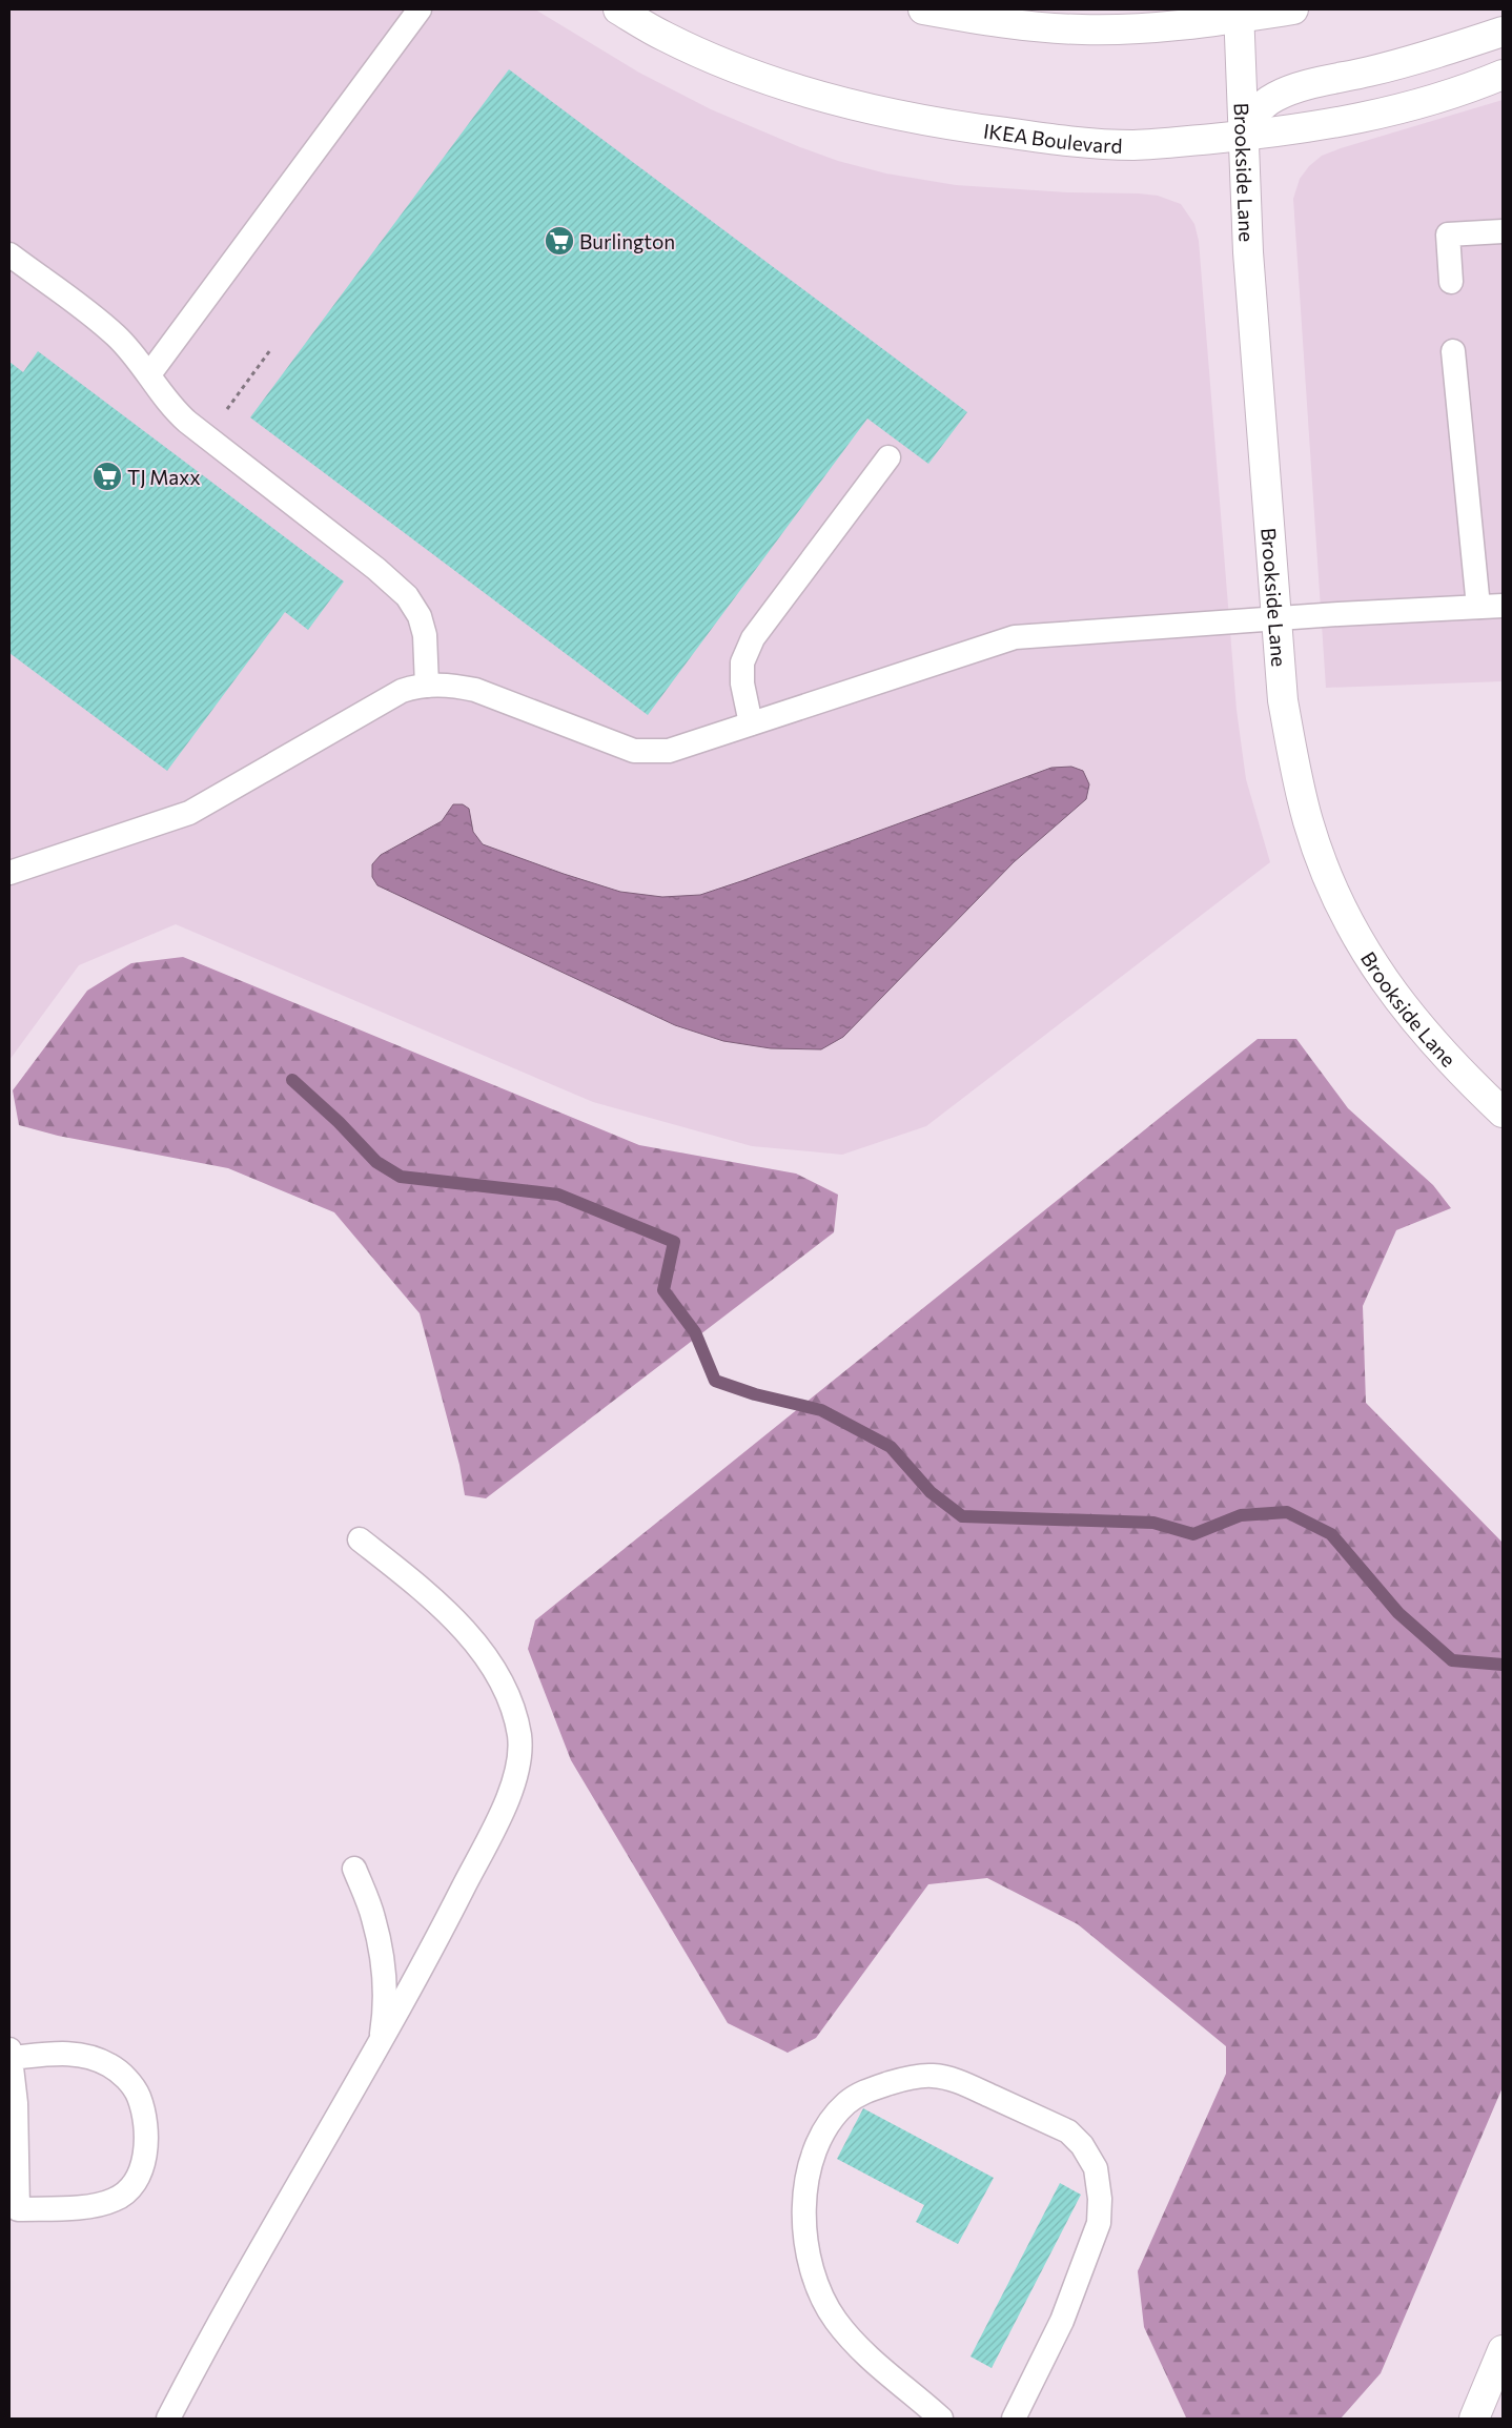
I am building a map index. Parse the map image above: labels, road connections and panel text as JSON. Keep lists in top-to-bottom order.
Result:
{
  "streets": {
    "street": ["IKEA Boulevard", "Brookside Lane"]
  },
  "crossings": [
    ["IKEA Boulevard", "Brookside Lane"]
  ],
  "places": {
    "supermarket": ["Burlington", "TJ Maxx"]
  }
}
